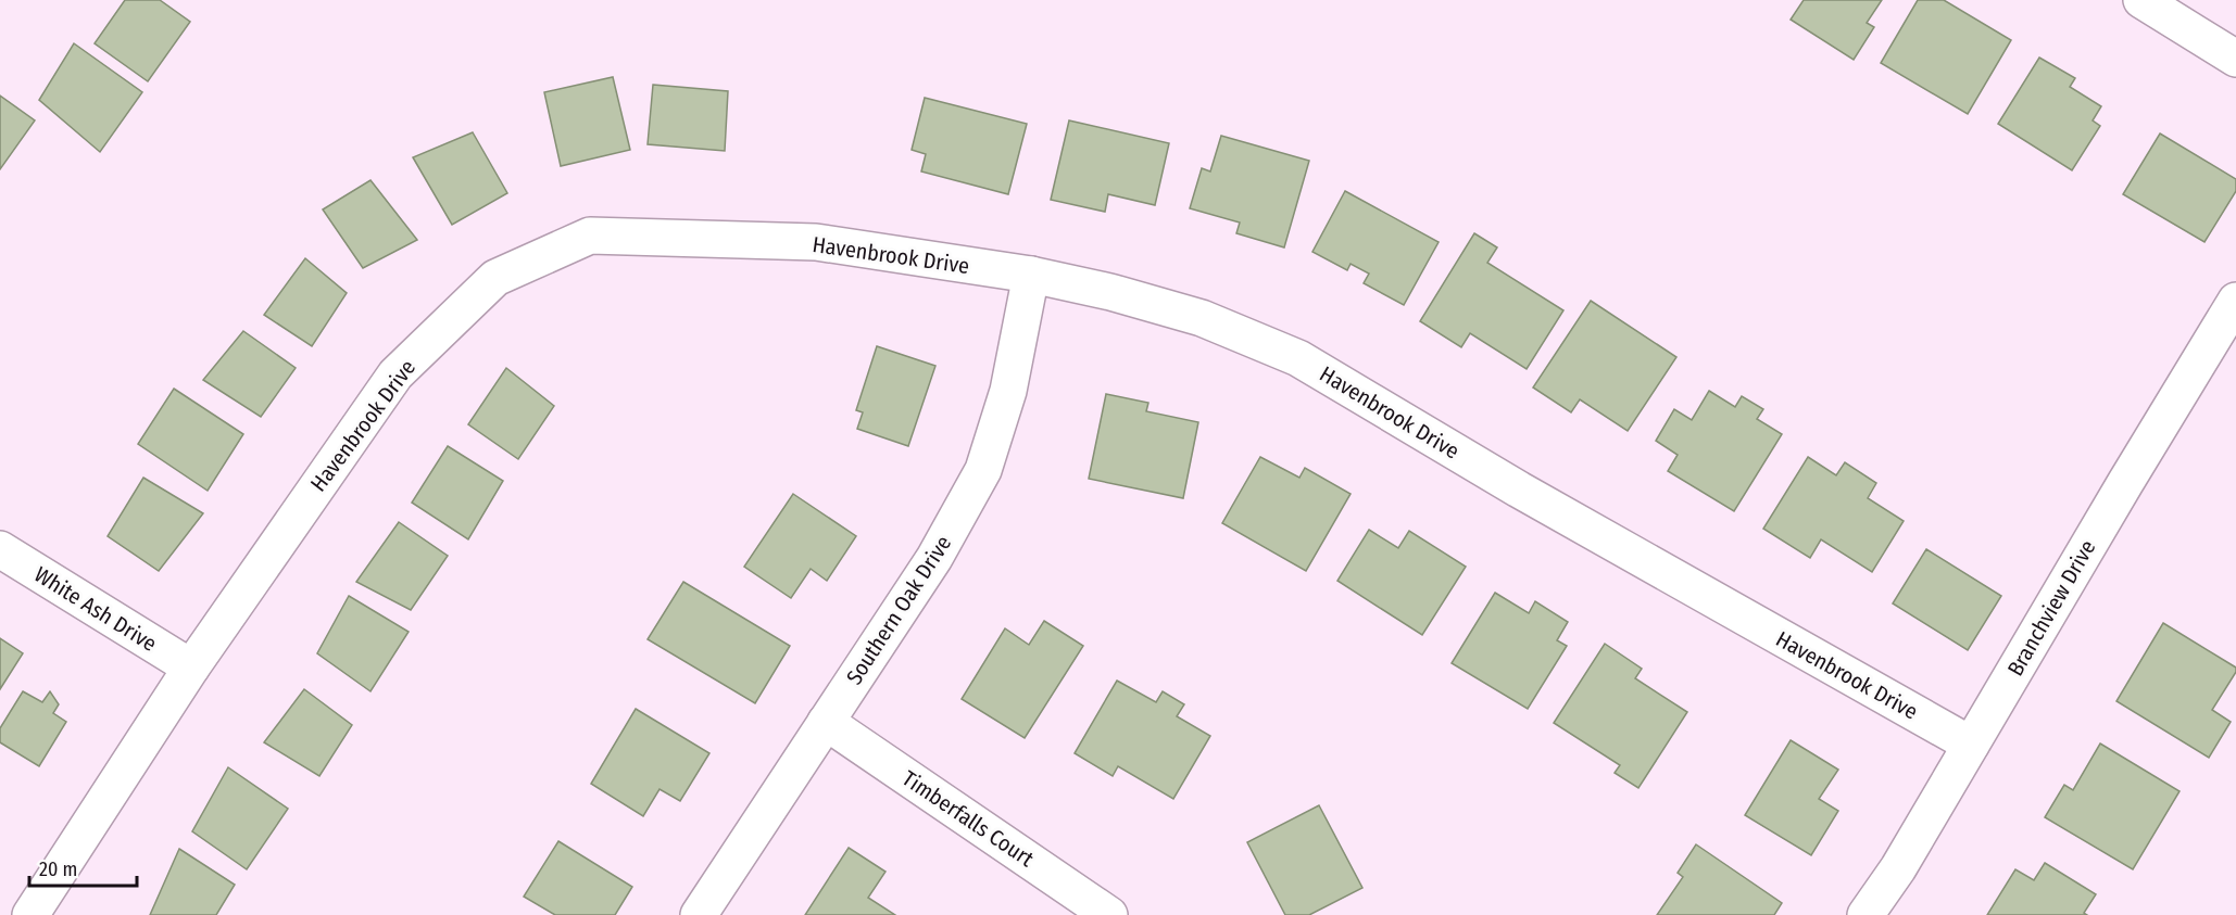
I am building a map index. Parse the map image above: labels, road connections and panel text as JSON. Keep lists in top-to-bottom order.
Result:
{
  "streets": {
    "street": [
      "Havenbrook Drive",
      "Branchview Drive",
      "White Ash Drive",
      "Southern Oak Drive",
      "Timberfalls Court"
    ]
  },
  "crossings": [
    ["Havenbrook Drive", "Branchview Drive"],
    ["Havenbrook Drive", "White Ash Drive"],
    ["Havenbrook Drive", "Southern Oak Drive"],
    ["Southern Oak Drive", "Timberfalls Court"]
  ],
  "scale_bar": "20 m"
}
